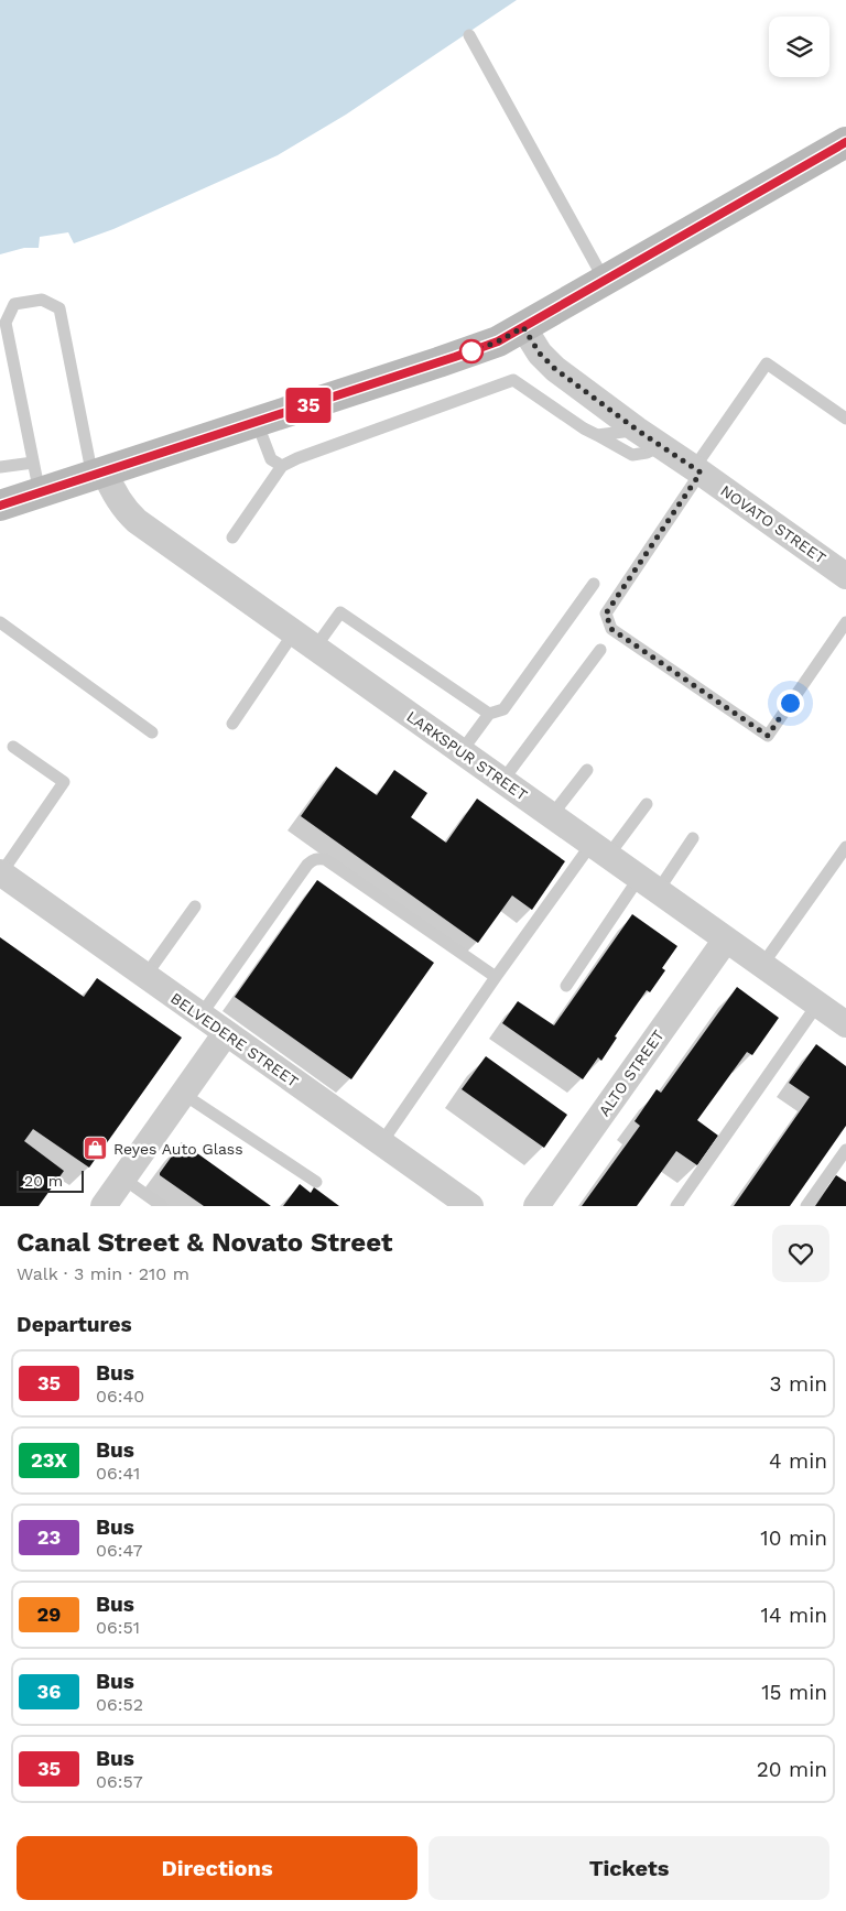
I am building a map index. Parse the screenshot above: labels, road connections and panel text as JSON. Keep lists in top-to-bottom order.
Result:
{
  "streets": {
    "street": [
      "NOVATO STREET",
      "LARKSPUR STREET",
      "BELVEDERE STREET",
      "ALTO STREET"
    ]
  },
  "crossings": [
    ["LARKSPUR STREET", "ALTO STREET"]
  ],
  "places": {
    "shop": ["Reyes Auto Glass"]
  },
  "lines": ["bus line 35"],
  "scale_bar": "20 m",
  "page": {
    "on_map": "35",
    "scale": "20 m",
    "heading": [
      ["Canal Street & Novato Street", "Walk · 3 min · 210 m"],
      "Departures"
    ],
    "list": [
      {
        "mark": "35",
        "name": "Bus",
        "note": "06:40",
        "value": "3 min"
      },
      {
        "mark": "23X",
        "name": "Bus",
        "note": "06:41",
        "value": "4 min"
      },
      {
        "mark": "23",
        "name": "Bus",
        "note": "06:47",
        "value": "10 min"
      },
      {
        "mark": "29",
        "name": "Bus",
        "note": "06:51",
        "value": "14 min"
      },
      {
        "mark": "36",
        "name": "Bus",
        "note": "06:52",
        "value": "15 min"
      },
      {
        "mark": "35",
        "name": "Bus",
        "note": "06:57",
        "value": "20 min"
      }
    ],
    "buttons": ["Directions", "Tickets"]
  }
}
